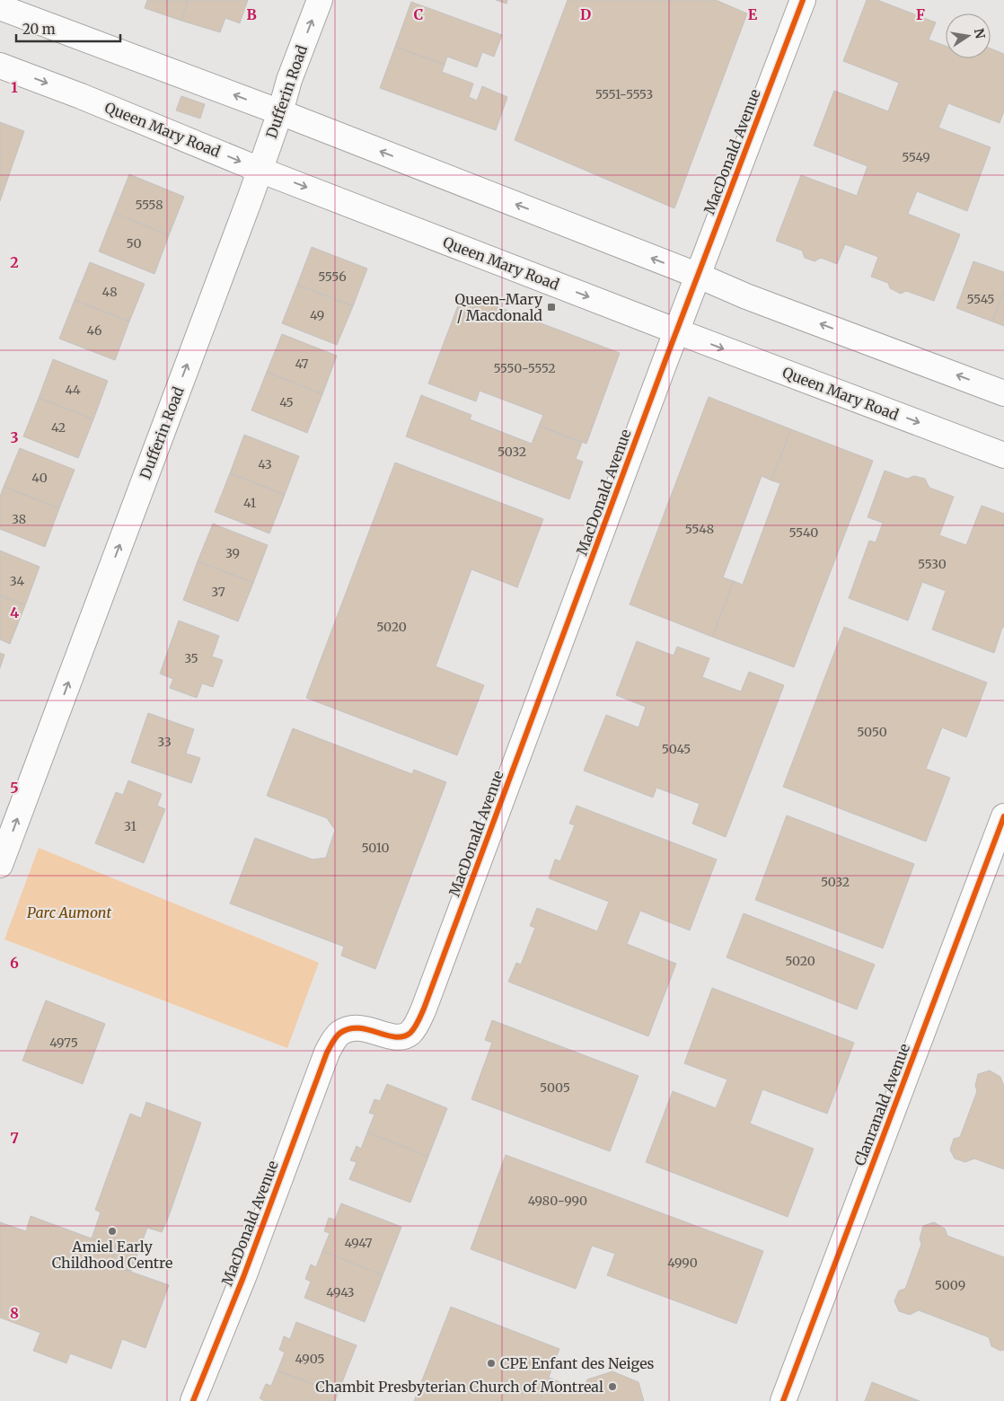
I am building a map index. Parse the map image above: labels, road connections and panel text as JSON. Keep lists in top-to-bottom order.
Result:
{
  "streets": {
    "street": [
      "Dufferin Road",
      "Queen Mary Road",
      "MacDonald Avenue",
      "Clanranald Avenue"
    ]
  },
  "crossings": [
    ["Dufferin Road", "Queen Mary Road"],
    ["Queen Mary Road", "MacDonald Avenue"]
  ],
  "one_way": ["Dufferin Road"],
  "parks": ["Parc Aumont"],
  "places": {
    "transit": ["Queen-Mary / Macdonald"],
    "other": ["Amiel Early Childhood Centre", "CPE Enfant des Neiges", "Chambit Presbyterian Church of Montreal"]
  },
  "house_numbers": [
    "5551-5553",
    "5549",
    "5558",
    "50",
    "5556",
    "48",
    "5545",
    "49",
    "46",
    "47",
    "5550-5552",
    "44",
    "45",
    "42",
    "5032",
    "43",
    "40",
    "41",
    "38",
    "5548",
    "5540",
    "39",
    "5530",
    "34",
    "37",
    "5020",
    "35",
    "5050",
    "33",
    "5045",
    "31",
    "5010",
    "5032",
    "5020",
    "4975",
    "5005",
    "4980-990",
    "4947",
    "4990",
    "5009",
    "4943",
    "4905"
  ],
  "scale_bar": "20 m",
  "north": "right",
  "grid": {
    "columns": [
      "B",
      "C",
      "D",
      "E",
      "F"
    ],
    "rows": [
      "1",
      "2",
      "3",
      "4",
      "5",
      "6",
      "7",
      "8"
    ]
  }
}
